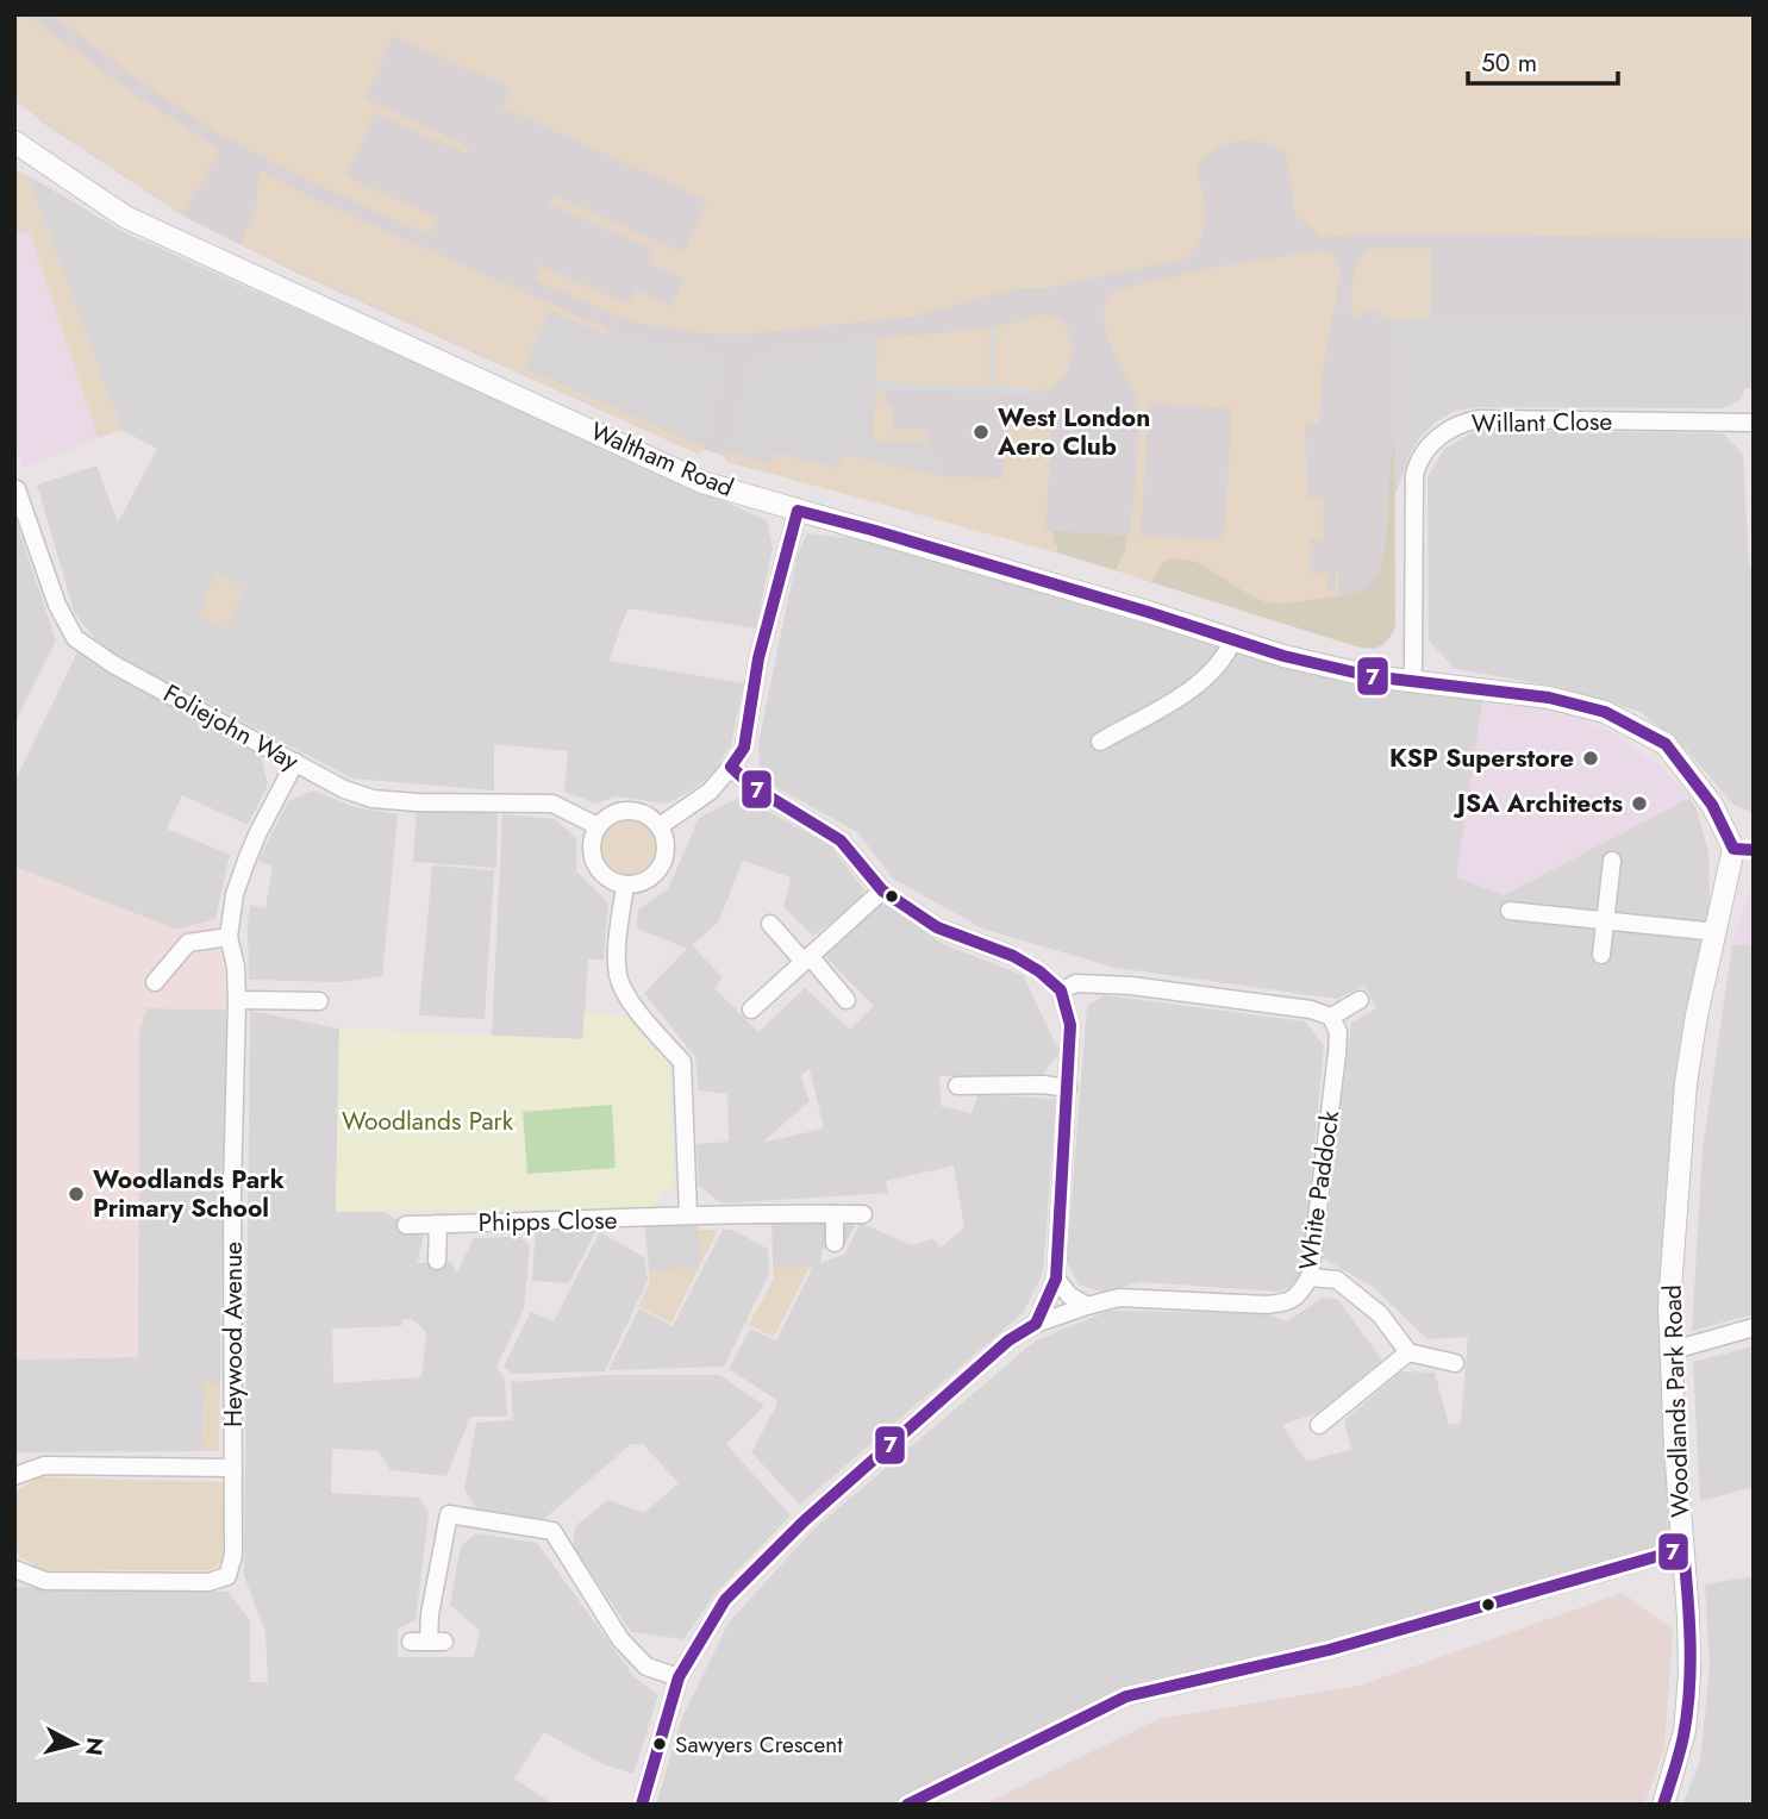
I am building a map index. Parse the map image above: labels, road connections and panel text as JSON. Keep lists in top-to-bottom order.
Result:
{
  "streets": {
    "street": [
      "Willant Close",
      "Waltham Road",
      "Foliejohn Way",
      "White Paddock",
      "Phipps Close",
      "Heywood Avenue",
      "Woodlands Park Road"
    ]
  },
  "crossings": [
    ["Willant Close", "Waltham Road"],
    ["Waltham Road", "Woodlands Park Road"],
    ["Foliejohn Way", "Heywood Avenue"]
  ],
  "parks": ["Woodlands Park"],
  "places": [
    "West London Aero Club",
    "KSP Superstore",
    "JSA Architects",
    "Woodlands Park Primary School",
    "Sawyers Crescent"
  ],
  "lines": ["transit line 7"],
  "scale_bar": "50 m",
  "north": "right"
}
